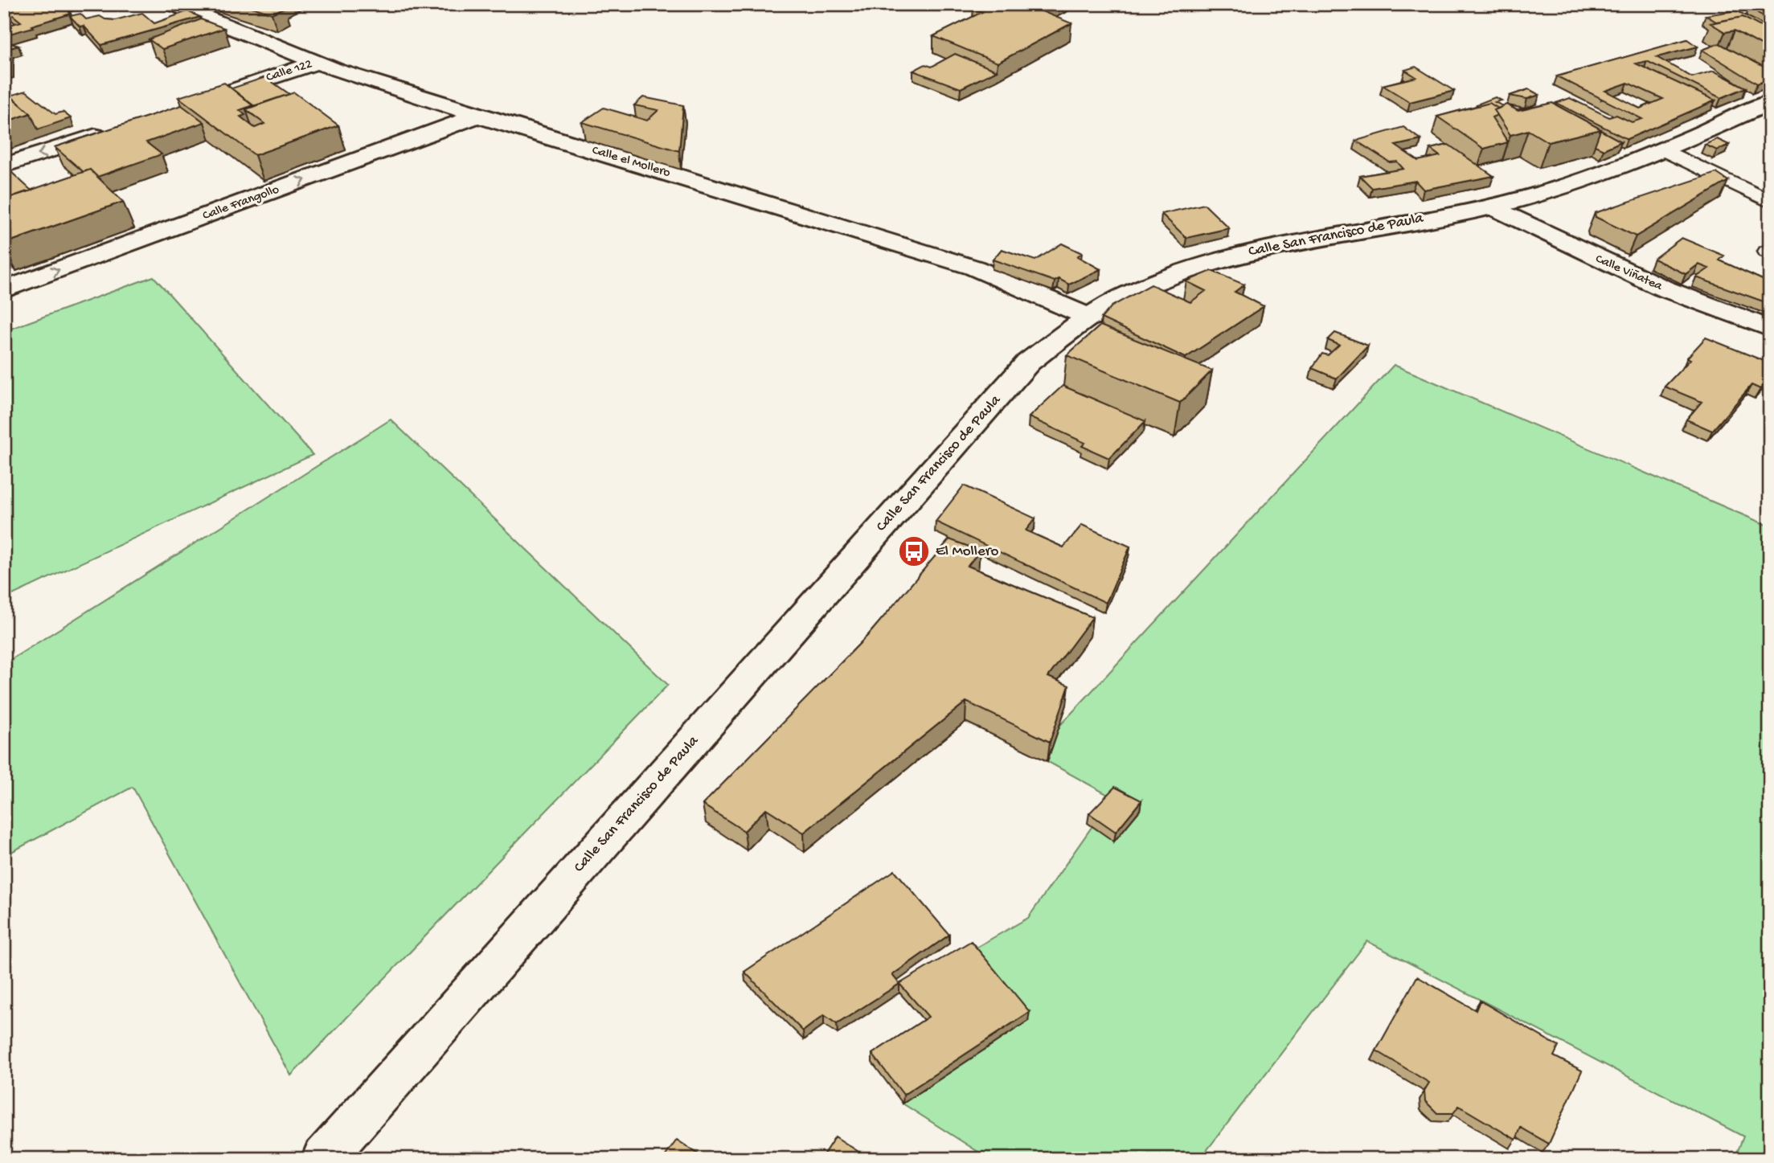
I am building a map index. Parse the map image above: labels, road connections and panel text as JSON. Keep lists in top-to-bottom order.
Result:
{
  "streets": {
    "street": [
      "Calle 122",
      "Calle el Mollero",
      "Calle Frangollo",
      "Calle San Francisco de Paula",
      "Calle Viñatea"
    ]
  },
  "crossings": [
    ["Calle 122", "Calle el Mollero"],
    ["Calle el Mollero", "Calle Frangollo"],
    ["Calle el Mollero", "Calle San Francisco de Paula"],
    ["Calle San Francisco de Paula", "Calle Viñatea"]
  ],
  "one_way": ["Calle Frangollo"],
  "places": {
    "bus stop": ["El Mollero"]
  }
}
